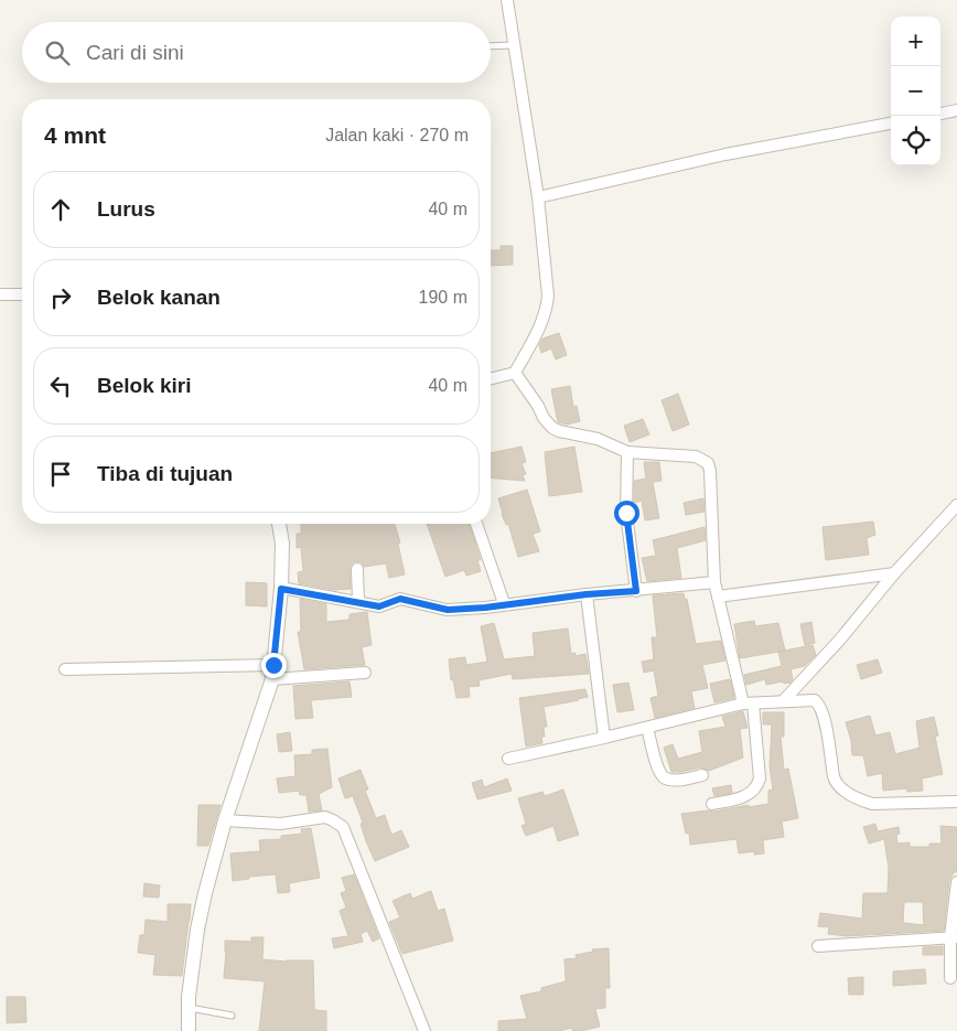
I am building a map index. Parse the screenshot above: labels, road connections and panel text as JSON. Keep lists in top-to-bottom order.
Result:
{
  "page": {
    "map_buttons": ["+", "−"],
    "search": "Cari di sini",
    "heading": ["4 mnt", "Jalan kaki · 270 m"],
    "list": [
      ["Lurus", "40 m"],
      ["Belok kanan", "190 m"],
      ["Belok kiri", "40 m"],
      "Tiba di tujuan"
    ]
  }
}
